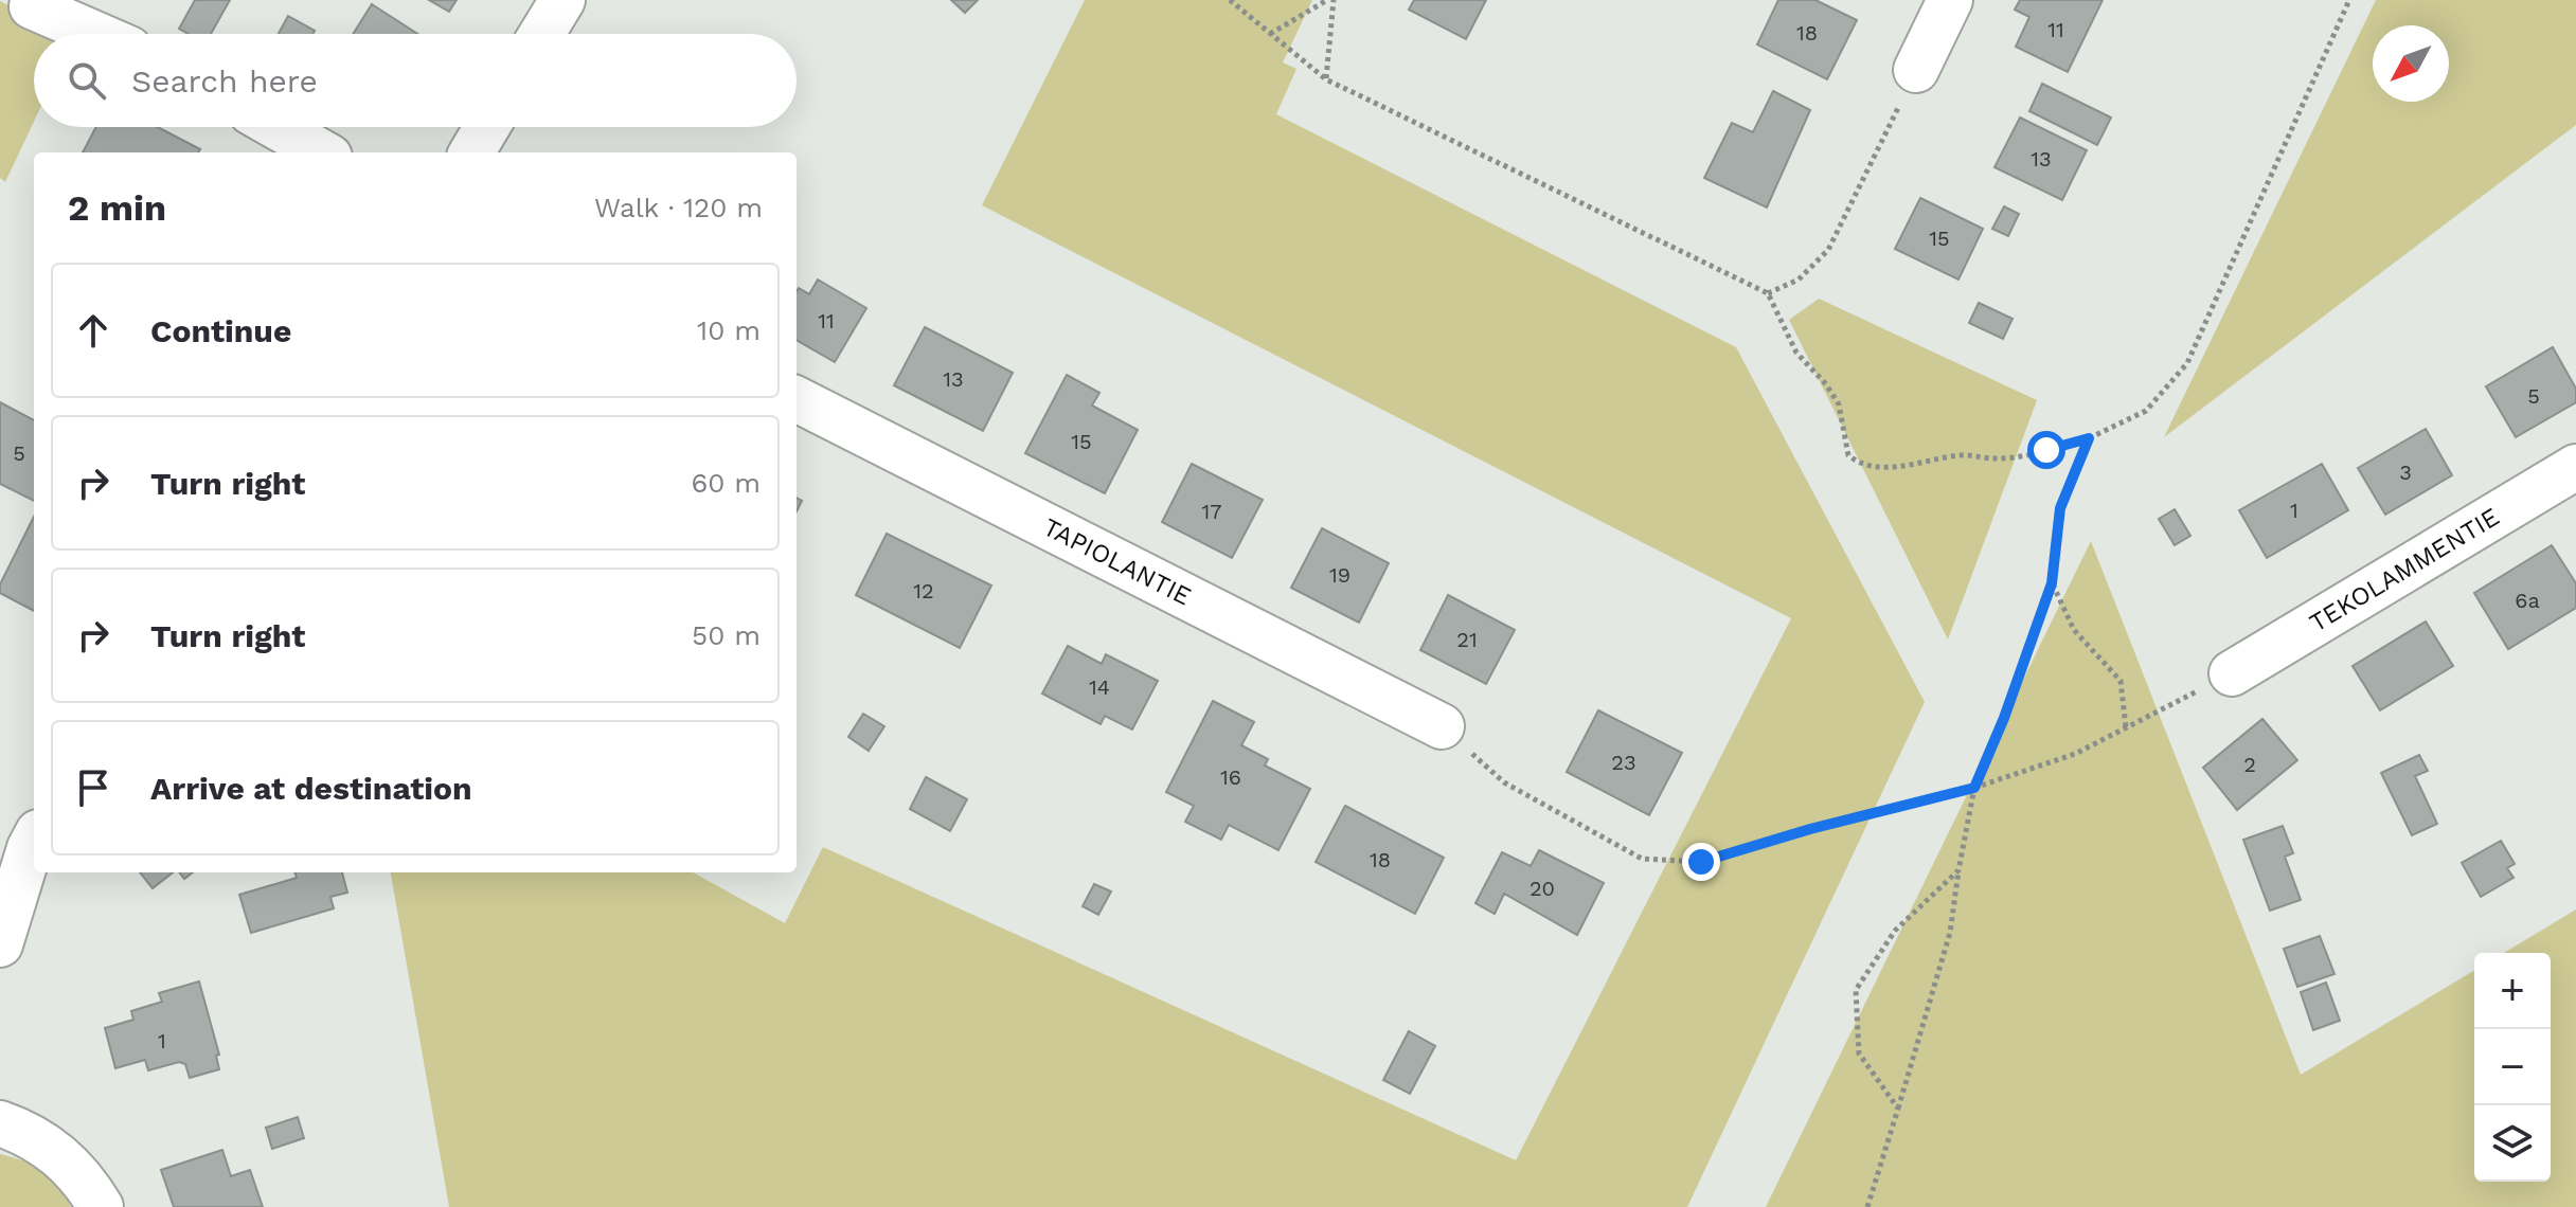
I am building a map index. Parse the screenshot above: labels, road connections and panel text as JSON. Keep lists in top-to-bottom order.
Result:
{
  "streets": {
    "street": ["TAPIOLANTIE", "TEKOLAMMENTIE"]
  },
  "house_numbers": [
    "11",
    "18",
    "13",
    "15",
    "11",
    "13",
    "5",
    "15",
    "5",
    "3",
    "1",
    "17",
    "19",
    "12",
    "6a",
    "21",
    "14",
    "23",
    "2",
    "16",
    "18",
    "20",
    "1"
  ],
  "north": "bottom left",
  "page": {
    "search": "Search here",
    "heading": ["2 min", "Walk · 120 m"],
    "list": [
      ["Continue", "10 m"],
      ["Turn right", "60 m"],
      ["Turn right", "50 m"],
      "Arrive at destination"
    ],
    "map_buttons": ["+", "−"]
  }
}
